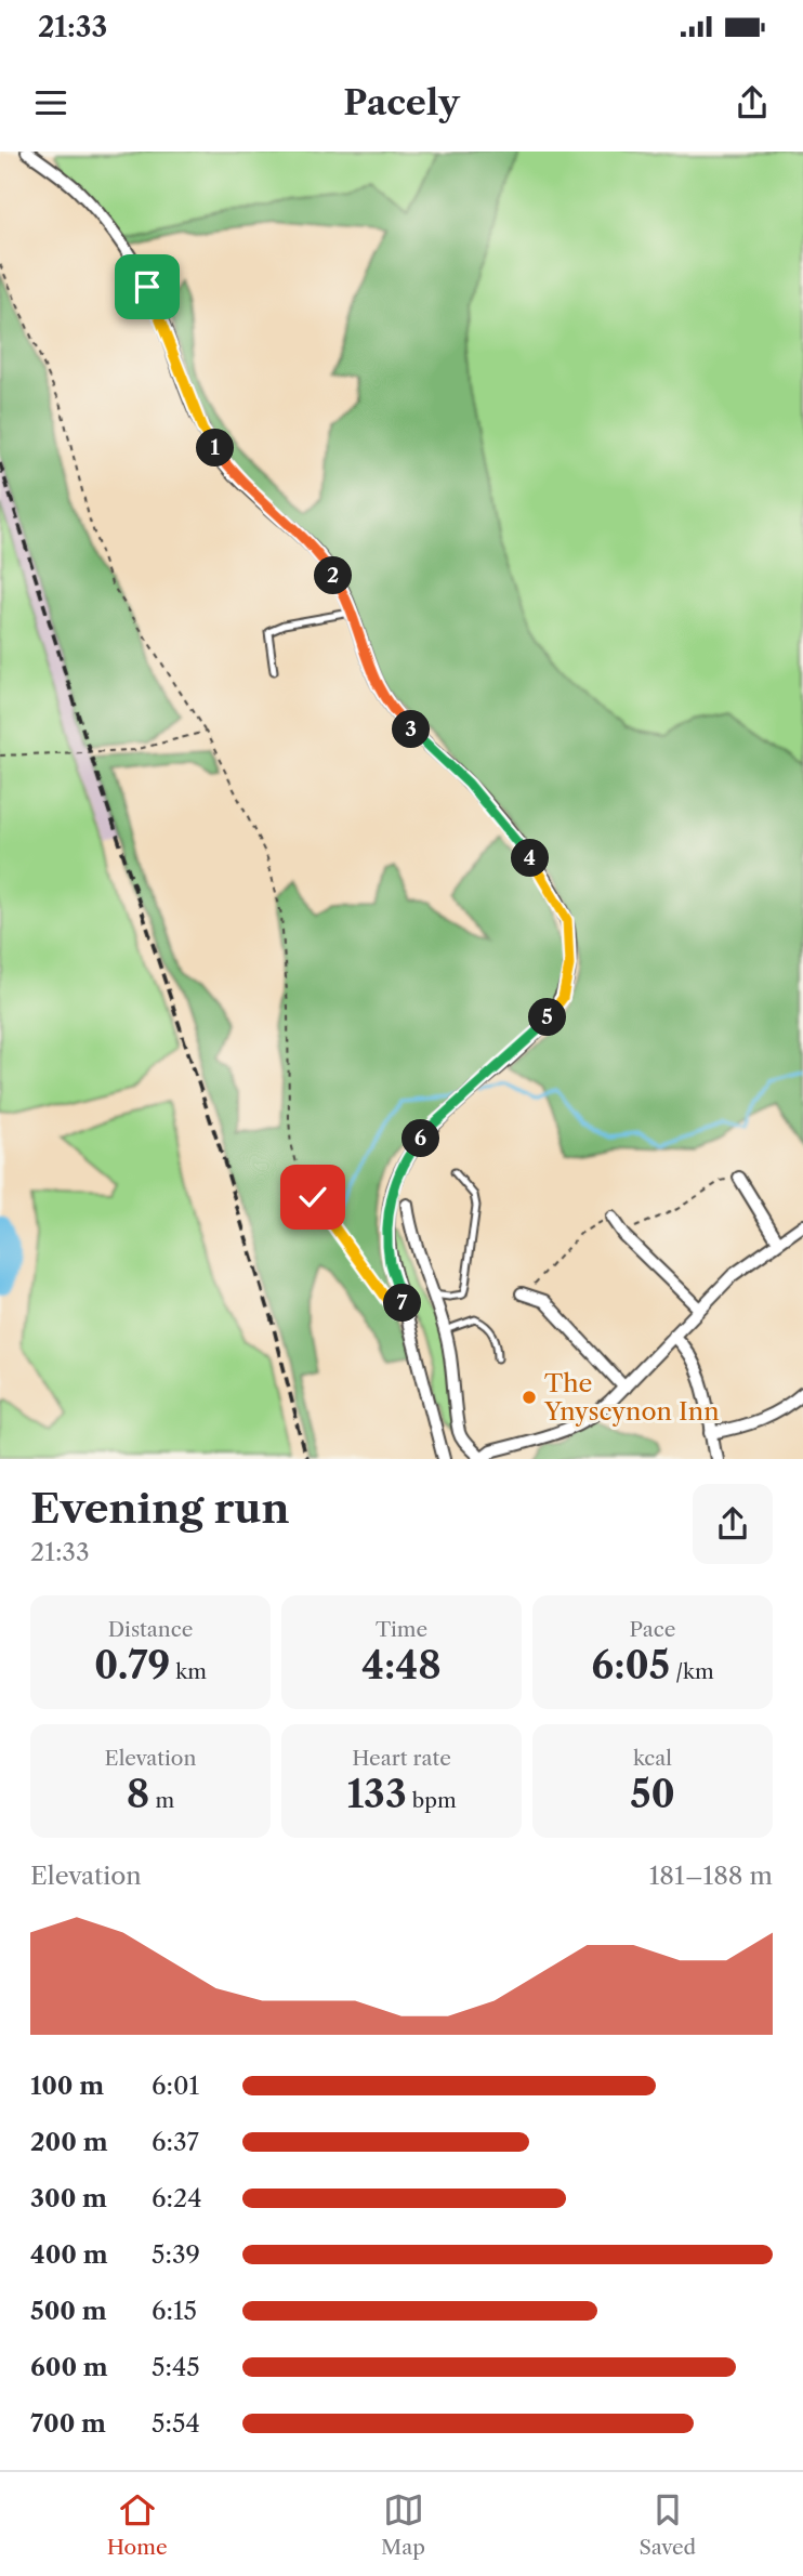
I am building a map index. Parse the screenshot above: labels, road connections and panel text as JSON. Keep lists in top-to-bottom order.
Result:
{
  "places": ["The Ynyscynon Inn"],
  "page": {
    "status": "21:33",
    "header": "Pacely",
    "pins": [
      "1",
      "2",
      "3",
      "4",
      "5",
      "6",
      "7"
    ],
    "heading": ["Evening run", "21:33"],
    "stats": [
      ["Distance", "0.79 km"],
      ["Time", "4:48"],
      ["Pace", "6:05 /km"],
      ["Elevation", "8 m"],
      ["Heart rate", "133 bpm"],
      ["kcal", "50"]
    ],
    "chart": ["Elevation", "181–188 m"],
    "list": [
      {
        "name": "100 m",
        "note": "6:01"
      },
      {
        "name": "200 m",
        "note": "6:37"
      },
      {
        "name": "300 m",
        "note": "6:24"
      },
      {
        "name": "400 m",
        "note": "5:39"
      },
      {
        "name": "500 m",
        "note": "6:15"
      },
      {
        "name": "600 m",
        "note": "5:45"
      },
      {
        "name": "700 m",
        "note": "5:54"
      }
    ],
    "tabs": ["Home", "Map", "Saved"]
  }
}
